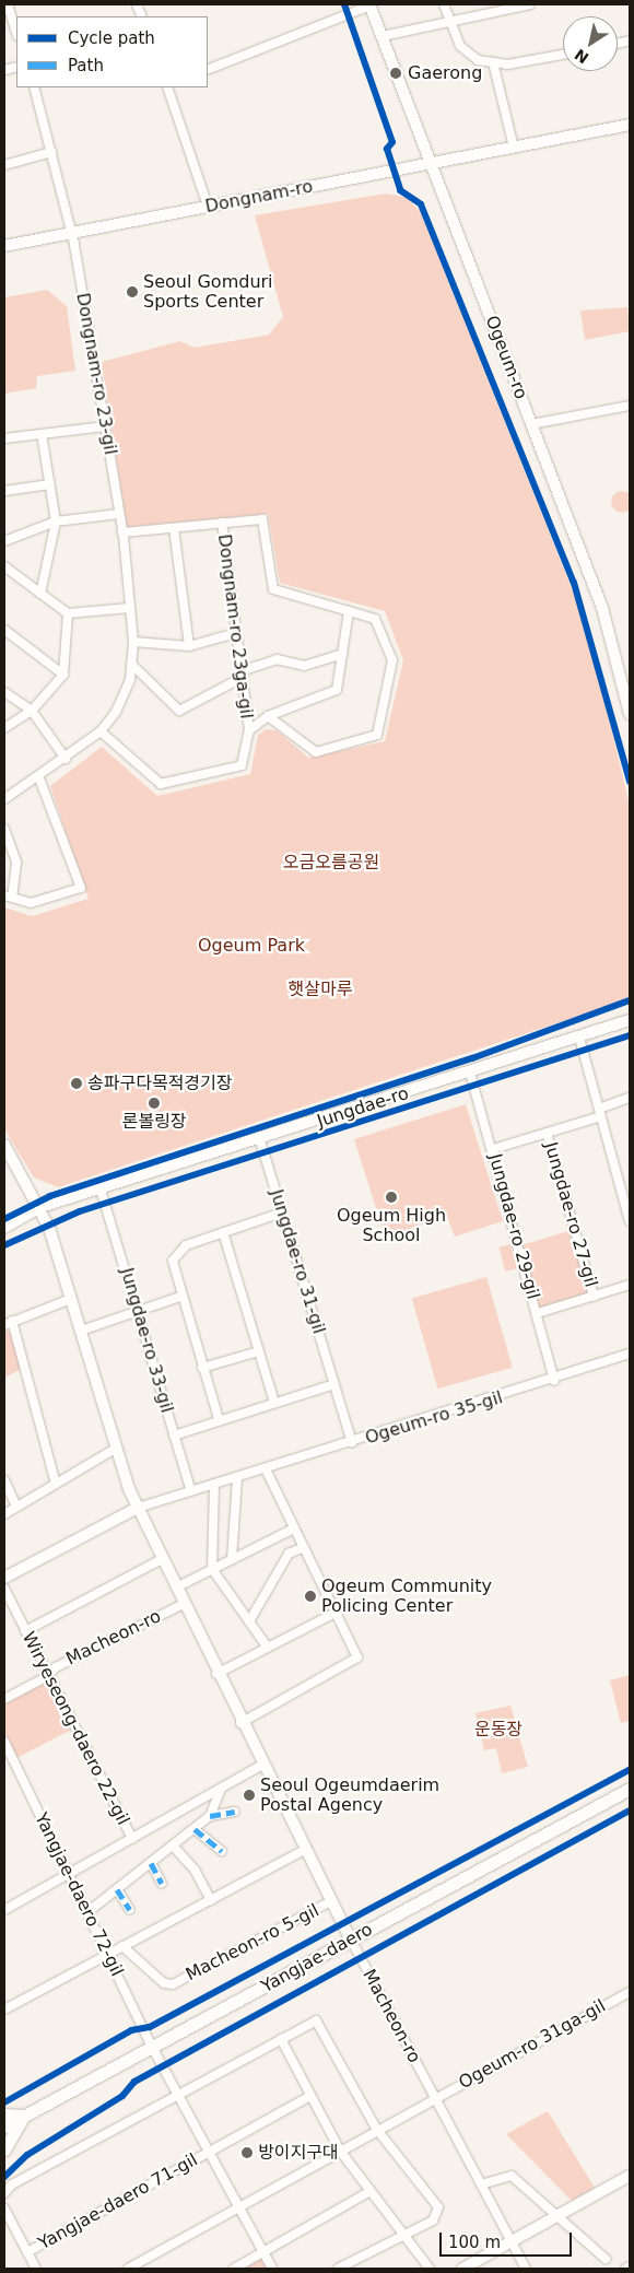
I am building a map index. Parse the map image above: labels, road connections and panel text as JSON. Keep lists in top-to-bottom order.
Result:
{
  "streets": {
    "main road": [
      "Dongnam-ro",
      "Ogeum-ro",
      "Jungdae-ro",
      "Macheon-ro",
      "Yangjae-daero"
    ],
    "street": [
      "Dongnam-ro 23-gil",
      "Dongnam-ro 23ga-gil",
      "Jungdae-ro 27-gil",
      "Jungdae-ro 29-gil",
      "Jungdae-ro 31-gil",
      "Jungdae-ro 33-gil",
      "Ogeum-ro 35-gil",
      "Wiryeseong-daero 22-gil",
      "Yangjae-daero 72-gil",
      "Macheon-ro 5-gil",
      "Ogeum-ro 31ga-gil",
      "Yangjae-daero 71-gil"
    ]
  },
  "crossings": [
    ["Dongnam-ro", "Ogeum-ro"],
    ["Dongnam-ro", "Dongnam-ro 23-gil"],
    ["Dongnam-ro 23-gil", "Dongnam-ro 23ga-gil"],
    ["Jungdae-ro", "Jungdae-ro 29-gil"],
    ["Jungdae-ro", "Jungdae-ro 31-gil"],
    ["Jungdae-ro", "Jungdae-ro 33-gil"],
    ["Jungdae-ro", "Macheon-ro"],
    ["Jungdae-ro 29-gil", "Ogeum-ro 35-gil"],
    ["Jungdae-ro 31-gil", "Ogeum-ro 35-gil"],
    ["Jungdae-ro 33-gil", "Ogeum-ro 35-gil"],
    ["Ogeum-ro 35-gil", "Macheon-ro"],
    ["Macheon-ro", "Wiryeseong-daero 22-gil"],
    ["Macheon-ro", "Macheon-ro 5-gil"],
    ["Macheon-ro", "Yangjae-daero"],
    ["Macheon-ro", "Ogeum-ro 31ga-gil"],
    ["Yangjae-daero 72-gil", "Yangjae-daero"],
    ["Yangjae-daero 72-gil", "Yangjae-daero 71-gil"],
    ["Yangjae-daero", "Yangjae-daero 71-gil"],
    ["Ogeum-ro 31ga-gil", "Yangjae-daero 71-gil"]
  ],
  "parks": [
    "오금오름공원",
    "Ogeum Park",
    "햇살마루",
    "운동장"
  ],
  "places": [
    "Gaerong",
    "Seoul Gomduri Sports Center",
    "송파구다목적경기장",
    "론볼링장",
    "Ogeum High School",
    "Ogeum Community Policing Center",
    "Seoul Ogeumdaerim Postal Agency",
    "방이지구대"
  ],
  "legend": ["Cycle path", "Path"],
  "scale_bar": "100 m",
  "north": "bottom left"
}
